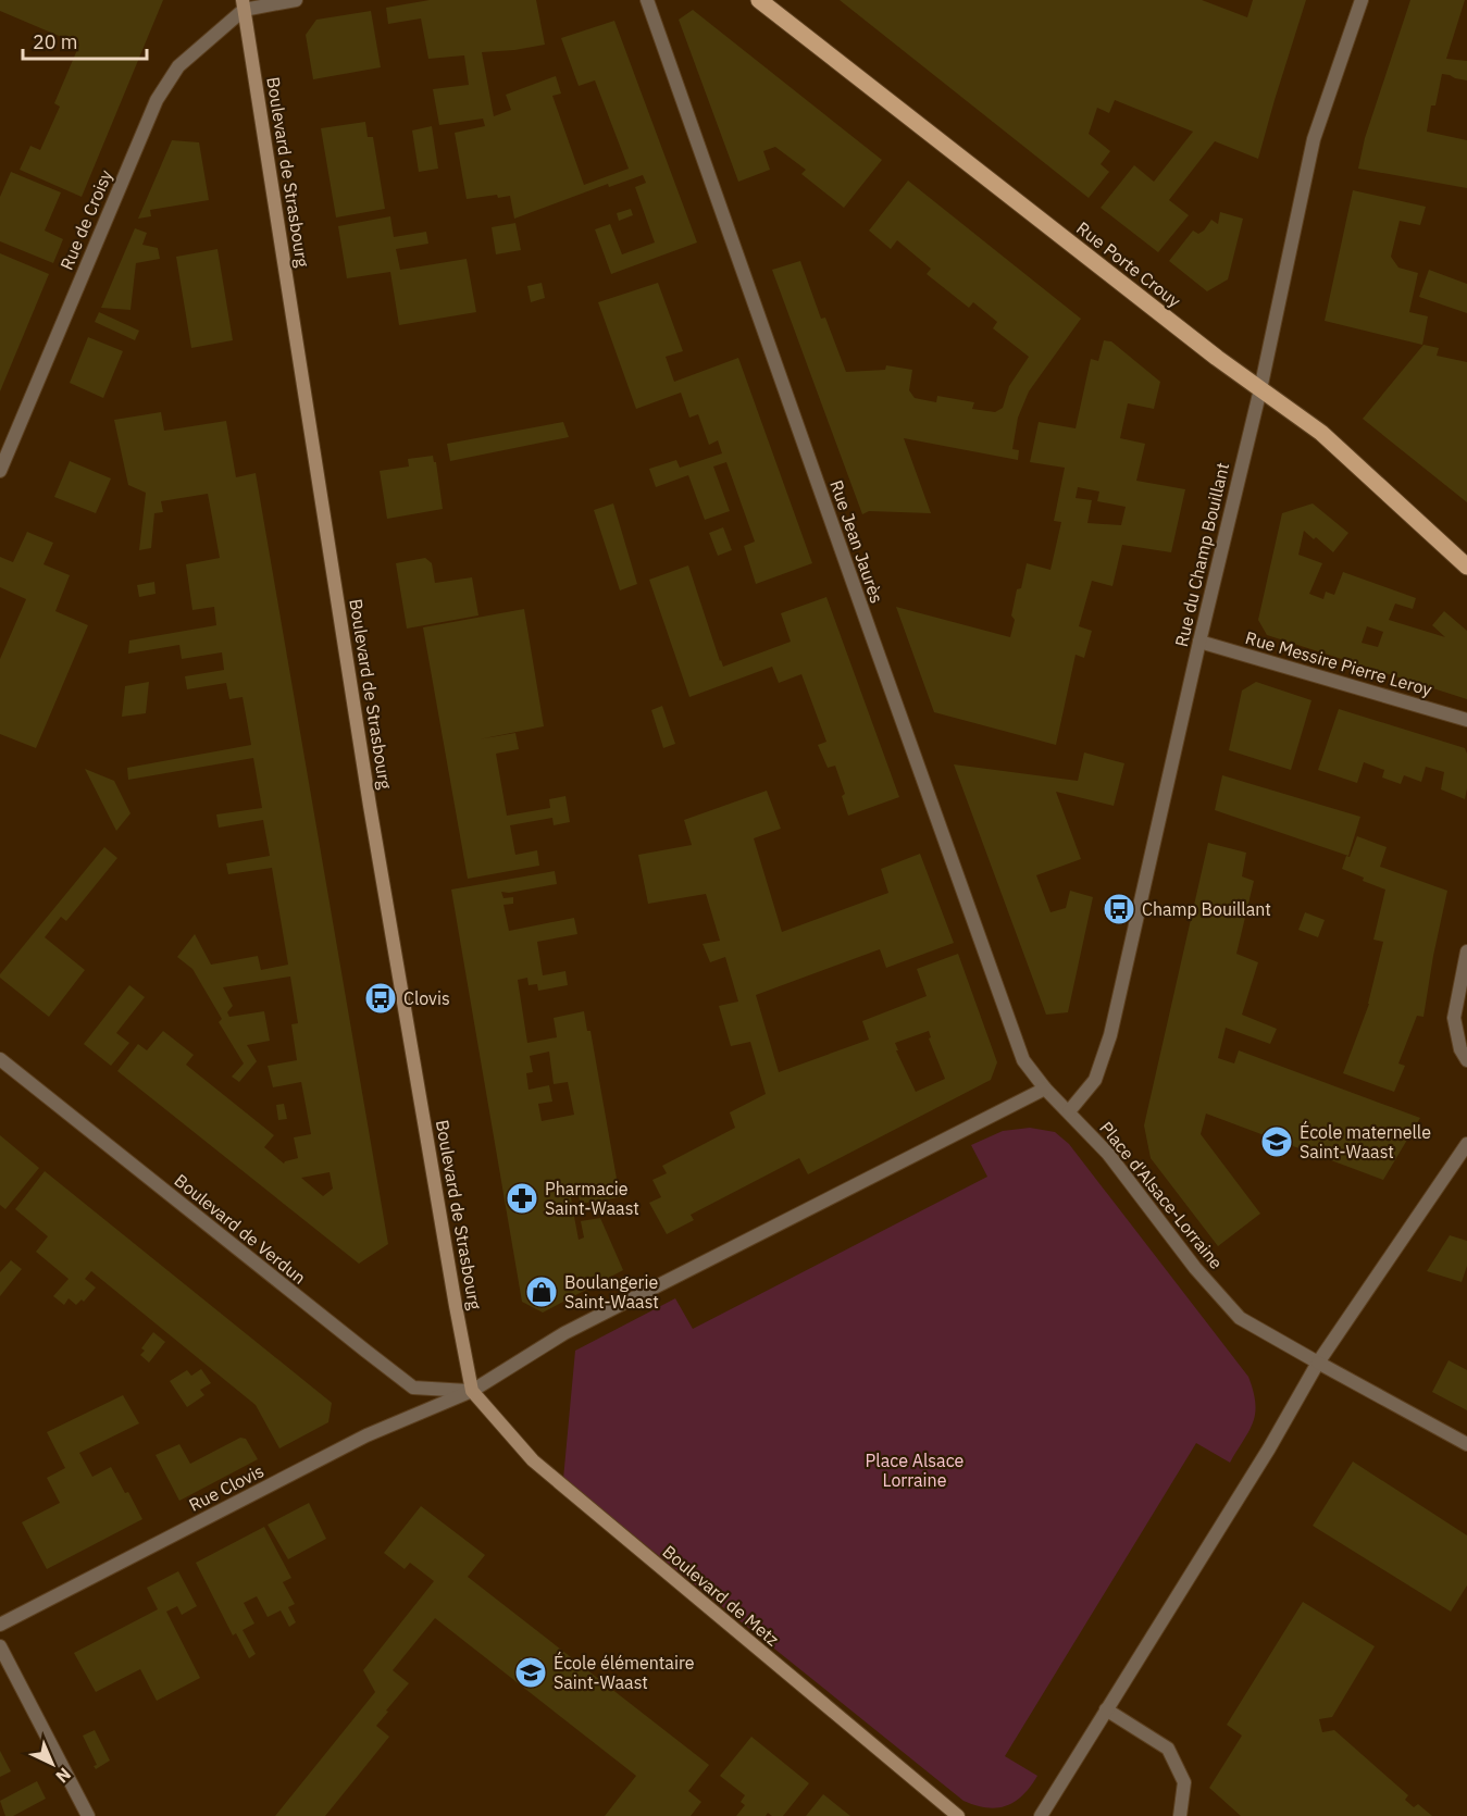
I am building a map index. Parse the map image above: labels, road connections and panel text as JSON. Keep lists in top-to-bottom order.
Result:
{
  "streets": {
    "main road": ["Boulevard de Strasbourg", "Rue Porte Crouy", "Boulevard de Metz"],
    "street": [
      "Rue de Croisy",
      "Rue Jean Jaurès",
      "Rue du Champ Bouillant",
      "Rue Messire Pierre Leroy",
      "Place d'Alsace-Lorraine",
      "Boulevard de Verdun",
      "Rue Clovis"
    ]
  },
  "crossings": [
    ["Boulevard de Strasbourg", "Rue de Croisy"],
    ["Boulevard de Strasbourg", "Boulevard de Verdun"],
    ["Boulevard de Strasbourg", "Rue Clovis"],
    ["Boulevard de Strasbourg", "Boulevard de Metz"],
    ["Rue Porte Crouy", "Rue du Champ Bouillant"],
    ["Rue Jean Jaurès", "Place d'Alsace-Lorraine"],
    ["Rue du Champ Bouillant", "Rue Messire Pierre Leroy"],
    ["Rue du Champ Bouillant", "Place d'Alsace-Lorraine"],
    ["Boulevard de Verdun", "Rue Clovis"],
    ["Boulevard de Verdun", "Boulevard de Metz"],
    ["Rue Clovis", "Boulevard de Metz"]
  ],
  "parks": ["Place Alsace Lorraine"],
  "places": {
    "bus stop": ["Champ Bouillant", "Clovis"],
    "school or university": ["École maternelle Saint-Waast", "École élémentaire Saint-Waast"],
    "pharmacy": ["Pharmacie Saint-Waast"],
    "shop": ["Boulangerie Saint-Waast"]
  },
  "scale_bar": "20 m",
  "north": "bottom right"
}
